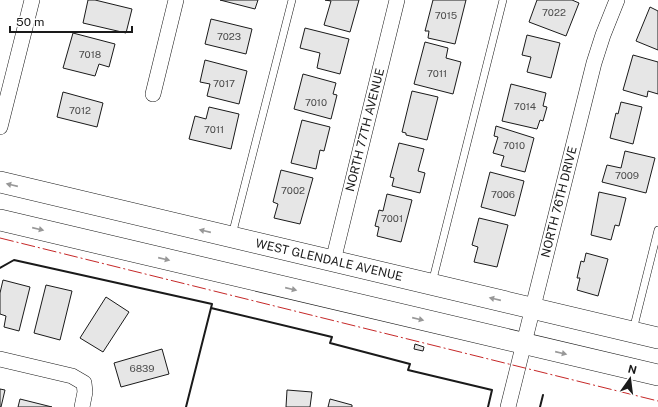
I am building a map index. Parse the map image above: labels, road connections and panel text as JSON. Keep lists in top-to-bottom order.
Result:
{
  "streets": {
    "main road": ["WEST GLENDALE AVENUE"],
    "street": ["NORTH 77TH AVENUE", "NORTH 76TH DRIVE"]
  },
  "crossings": [
    ["NORTH 77TH AVENUE", "WEST GLENDALE AVENUE"],
    ["NORTH 76TH DRIVE", "WEST GLENDALE AVENUE"]
  ],
  "house_numbers": [
    "7022",
    "7015",
    "7023",
    "7018",
    "7011",
    "7017",
    "7010",
    "7014",
    "7012",
    "7011",
    "7010",
    "7009",
    "7002",
    "7006",
    "7001",
    "6839"
  ],
  "scale_bar": "50 m",
  "north": "top"
}
